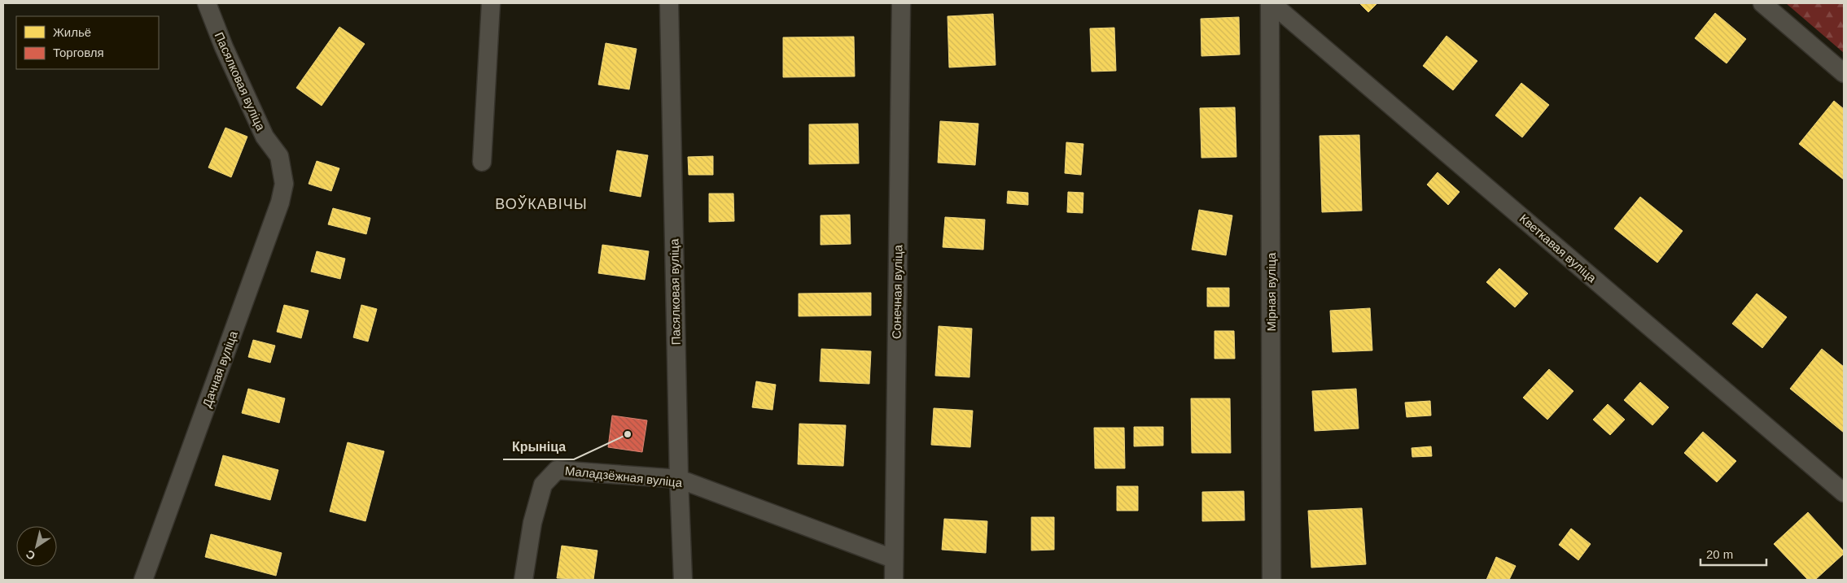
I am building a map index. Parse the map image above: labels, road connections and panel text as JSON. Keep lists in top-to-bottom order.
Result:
{
  "streets": {
    "street": [
      "Пасялковая вуліца",
      "Кветкавая вуліца",
      "Сонечная вуліца",
      "Мірная вуліца",
      "Дачная вуліца",
      "Маладзёжная вуліца"
    ]
  },
  "crossings": [
    ["Пасялковая вуліца", "Дачная вуліца"],
    ["Пасялковая вуліца", "Маладзёжная вуліца"],
    ["Кветкавая вуліца", "Мірная вуліца"],
    ["Сонечная вуліца", "Маладзёжная вуліца"]
  ],
  "districts": ["ВОЎКАВІЧЫ"],
  "places": ["Крыніца"],
  "legend": ["Жильё", "Торговля"],
  "scale_bar": "20 m",
  "north": "bottom left"
}
